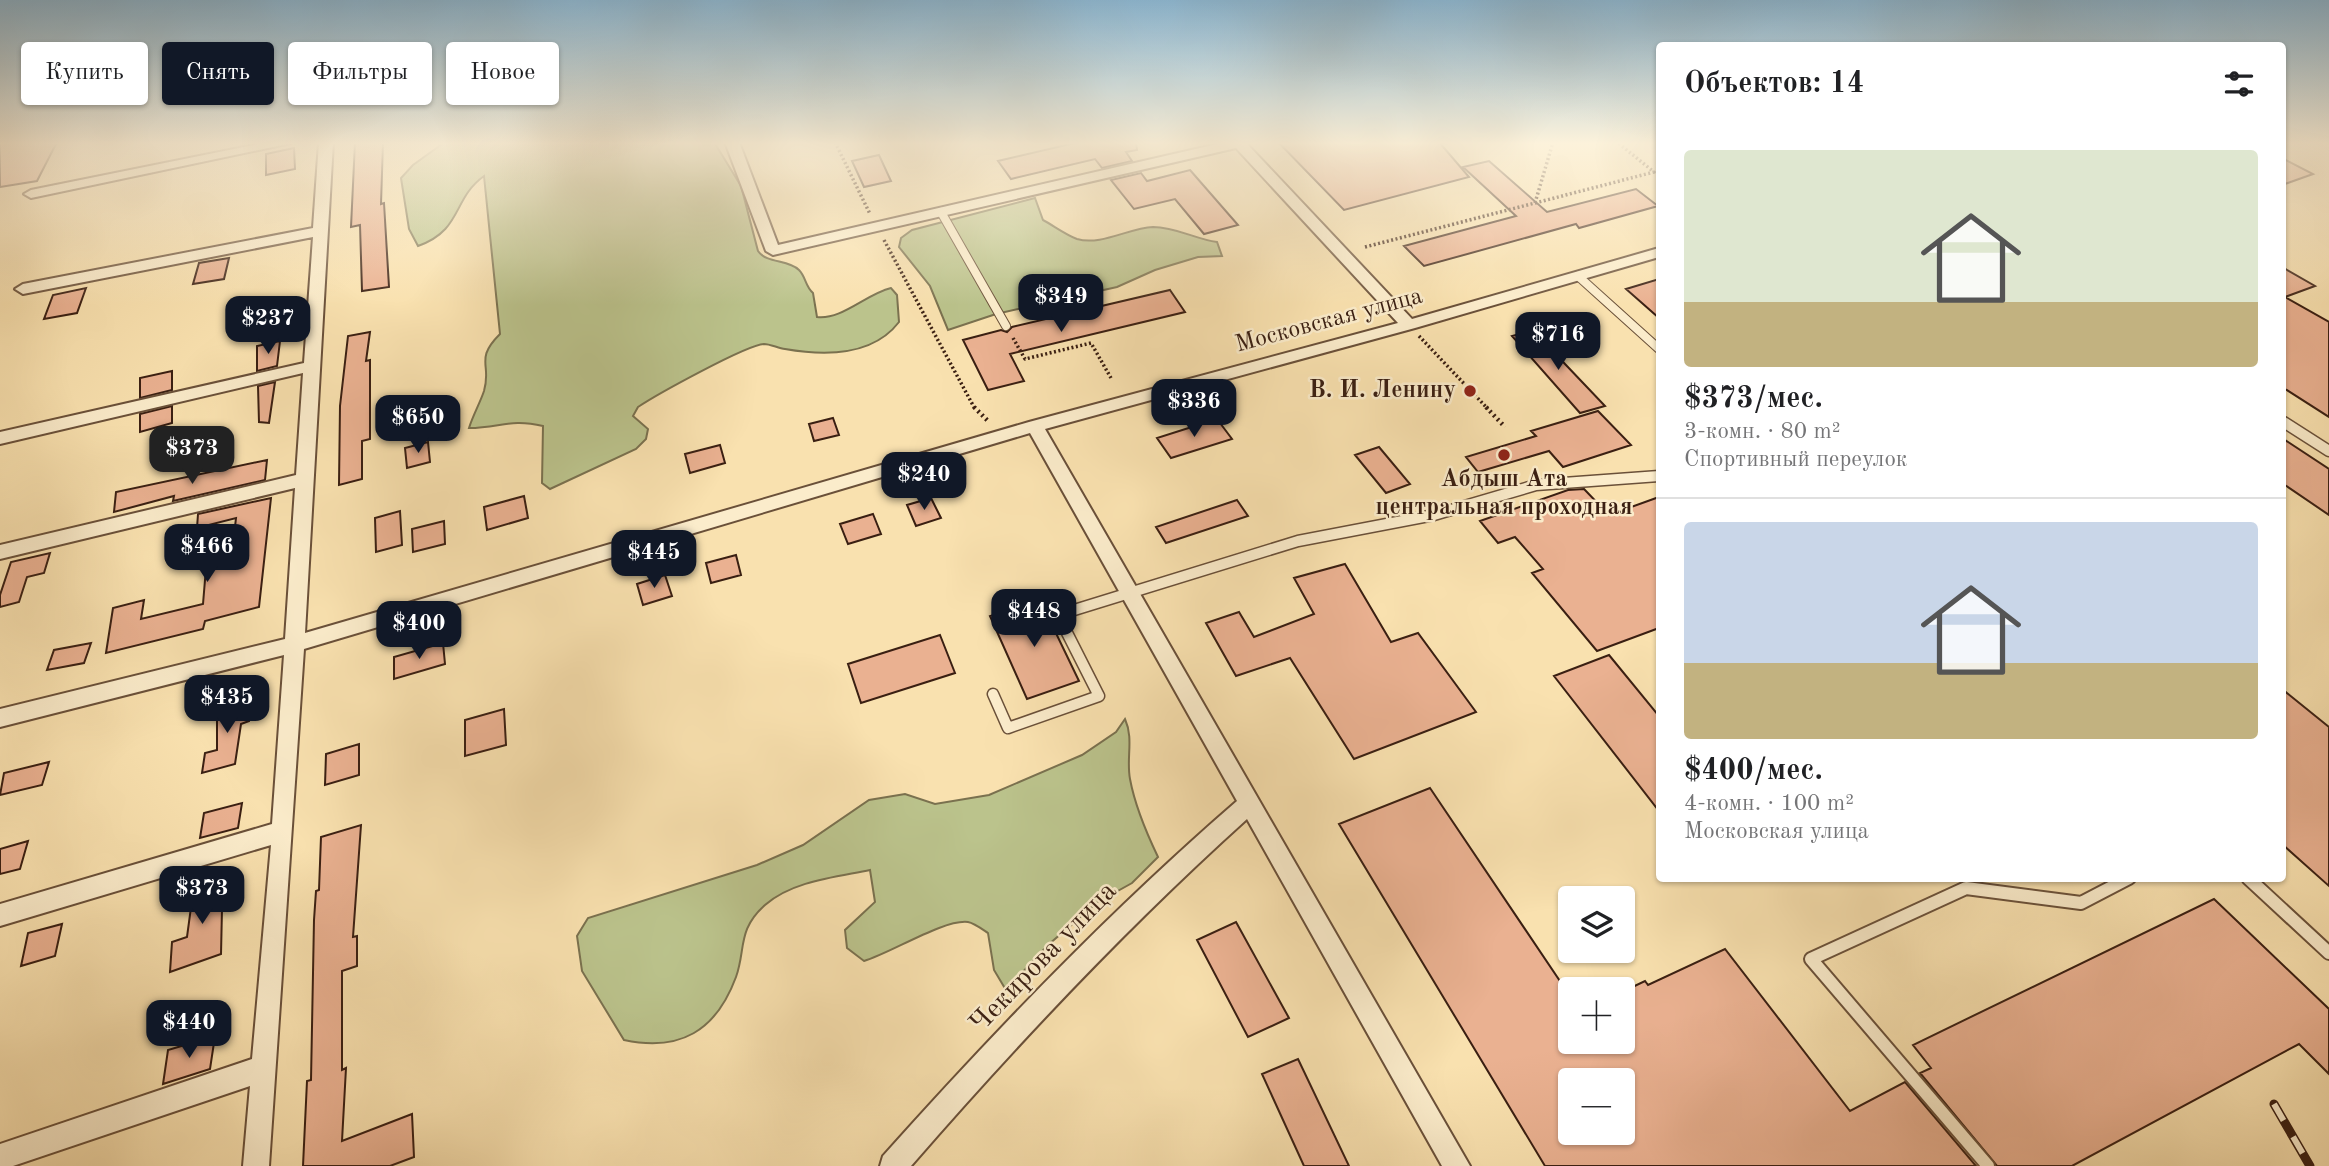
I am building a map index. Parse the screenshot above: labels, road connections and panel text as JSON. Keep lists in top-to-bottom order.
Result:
{
  "streets": {
    "street": ["Московская улица", "Чекирова улица"]
  },
  "places": ["В. И. Ленину", "Абдыш Ата центральная проходная"],
  "page": {
    "chip": [
      "Купить",
      "Снять",
      "Фильтры",
      "Новое"
    ],
    "heading": "Объектов: 14",
    "list": [
      {
        "name": "$373/мес.",
        "note": "3-комн. · 80 m² · Спортивный переулок"
      },
      {
        "name": "$400/мес.",
        "note": "4-комн. · 100 m² · Московская улица"
      }
    ],
    "price": [
      "$349",
      "$237",
      "$716",
      "$336",
      "$650",
      "$373",
      "$240",
      "$466",
      "$445",
      "$448",
      "$400",
      "$435",
      "$373",
      "$440"
    ],
    "map_buttons": ["+", "−"]
  }
}
